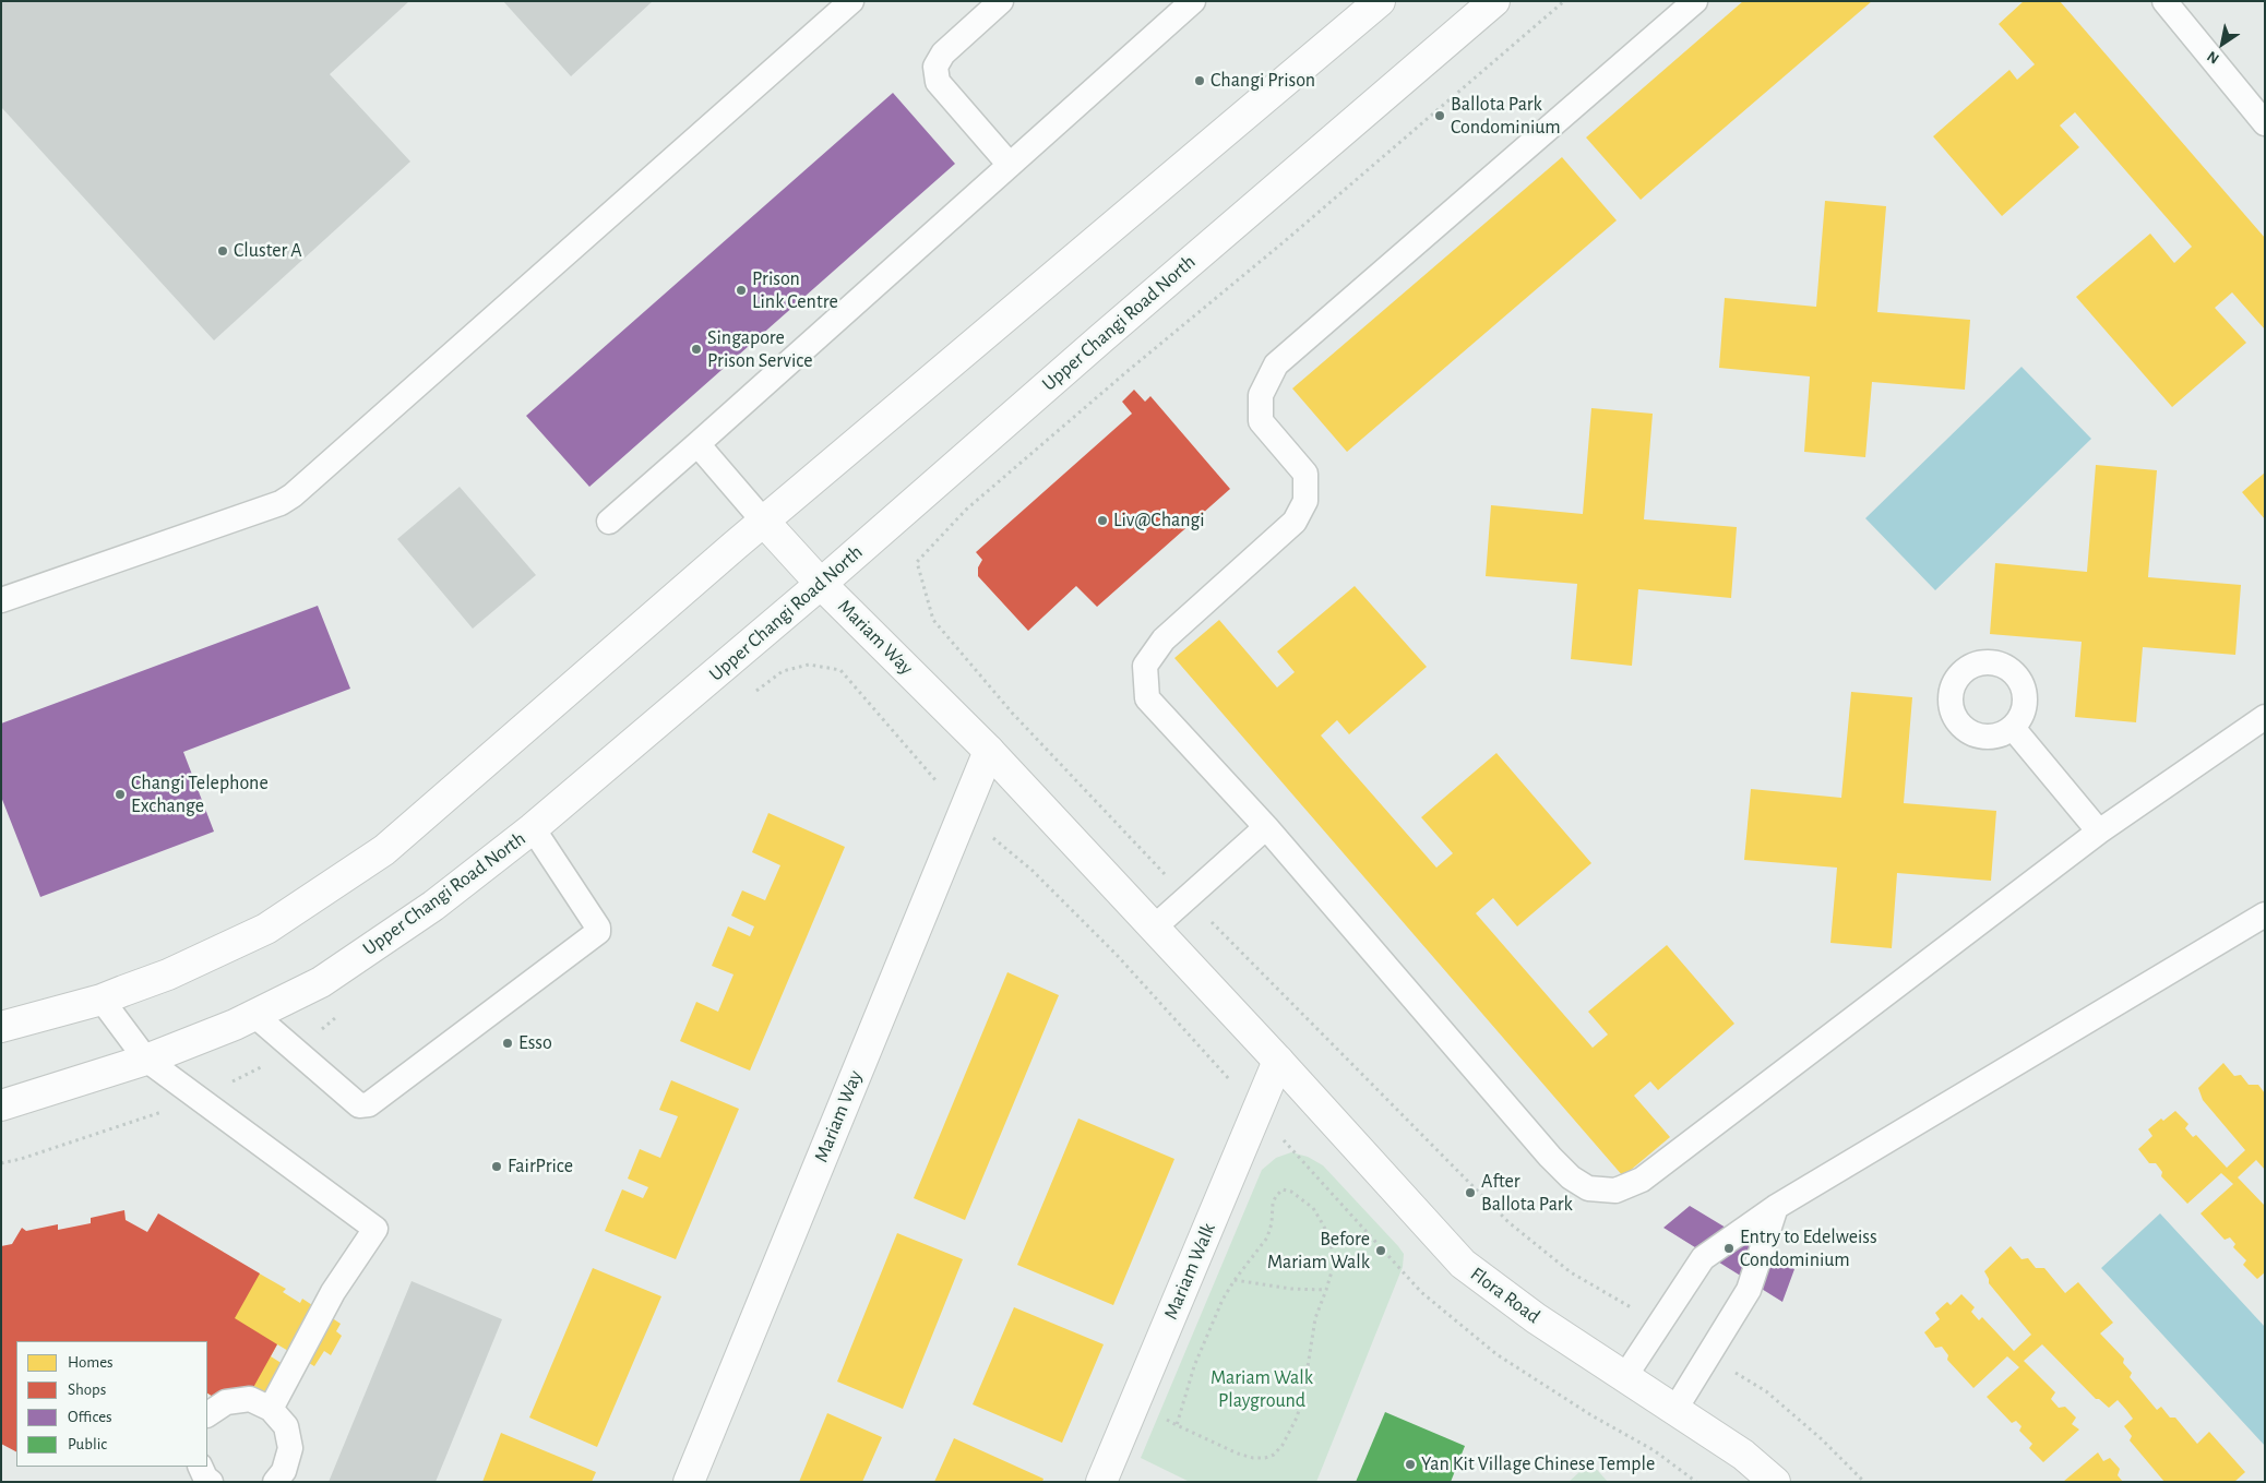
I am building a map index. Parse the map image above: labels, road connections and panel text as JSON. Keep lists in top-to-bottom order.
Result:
{
  "streets": {
    "street": [
      "Upper Changi Road North",
      "Mariam Way",
      "Mariam Walk",
      "Flora Road"
    ]
  },
  "crossings": [
    ["Upper Changi Road North", "Mariam Way"],
    ["Mariam Way", "Mariam Walk"],
    ["Mariam Way", "Flora Road"],
    ["Mariam Walk", "Flora Road"]
  ],
  "parks": ["Mariam Walk Playground"],
  "places": [
    "Changi Prison",
    "Ballota Park Condominium",
    "Cluster A",
    "Prison Link Centre",
    "Singapore Prison Service",
    "Liv@Changi",
    "Changi Telephone Exchange",
    "Esso",
    "FairPrice",
    "After Ballota Park",
    "Entry to Edelweiss Condominium",
    "Before Mariam Walk",
    "Yan Kit Village Chinese Temple"
  ],
  "legend": [
    "Homes",
    "Shops",
    "Offices",
    "Public"
  ],
  "north": "bottom left"
}
